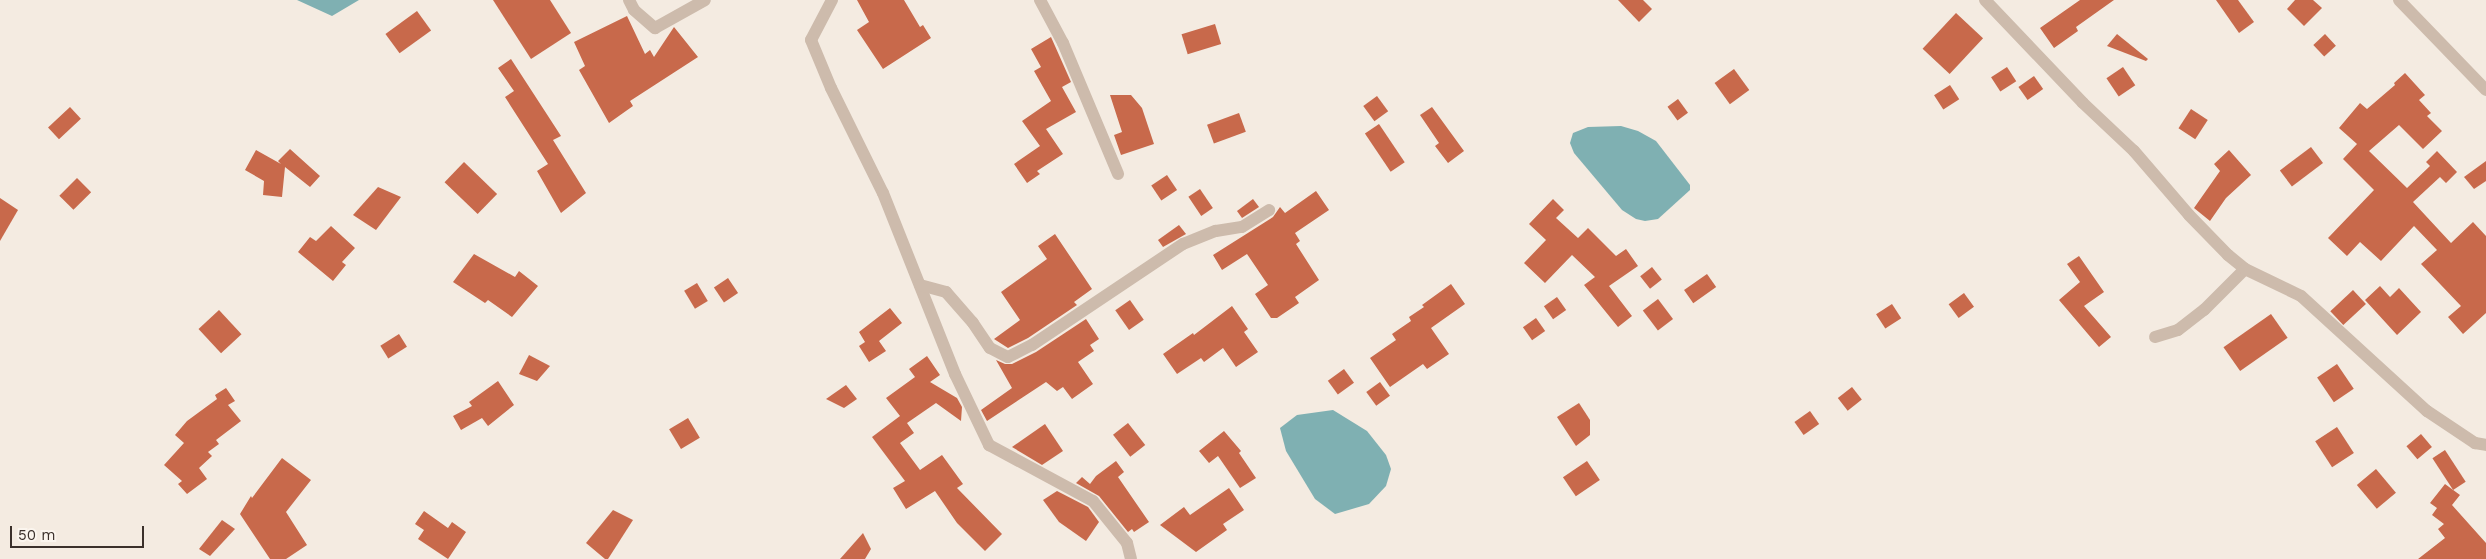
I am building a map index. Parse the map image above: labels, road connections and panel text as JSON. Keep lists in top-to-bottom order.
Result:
{
  "scale_bar": "50 m"
}
